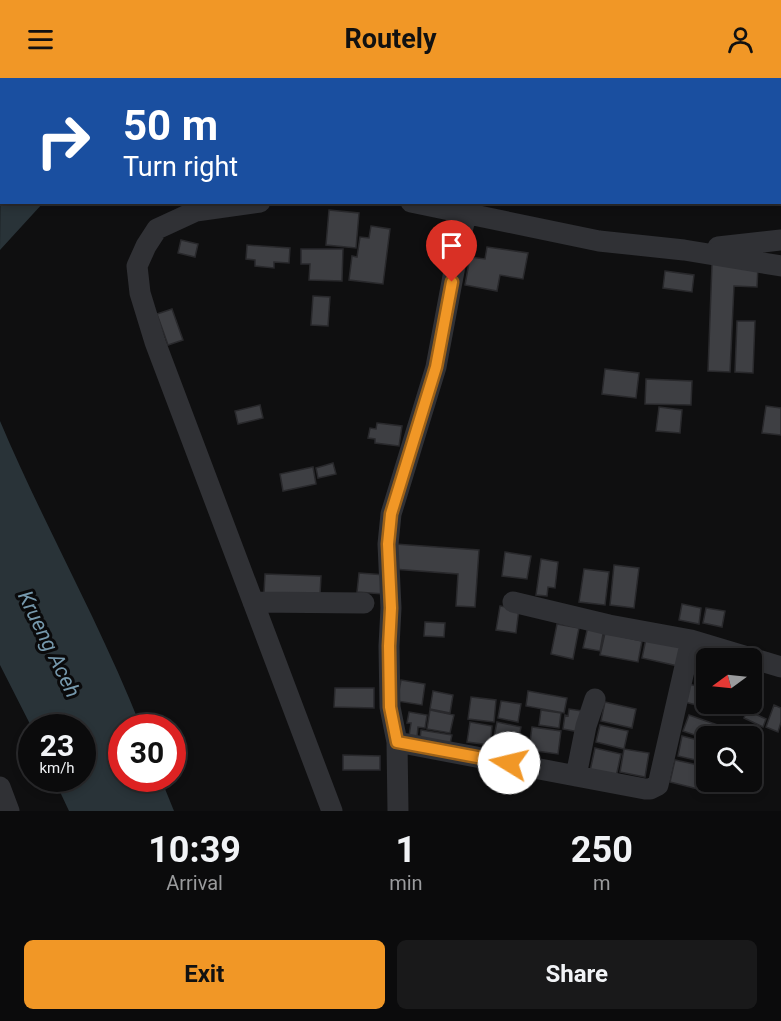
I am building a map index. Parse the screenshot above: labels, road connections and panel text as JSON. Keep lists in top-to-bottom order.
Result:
{
  "water": ["Krueng Aceh"],
  "north": "left",
  "page": {
    "header": "Routely",
    "turn": ["50 m", "Turn right"],
    "speed": "23 km/h",
    "limit": "30",
    "eta": [
      "10:39",
      "Arrival",
      "1",
      "min",
      "250",
      "m"
    ],
    "buttons": ["Exit", "Share"]
  }
}
